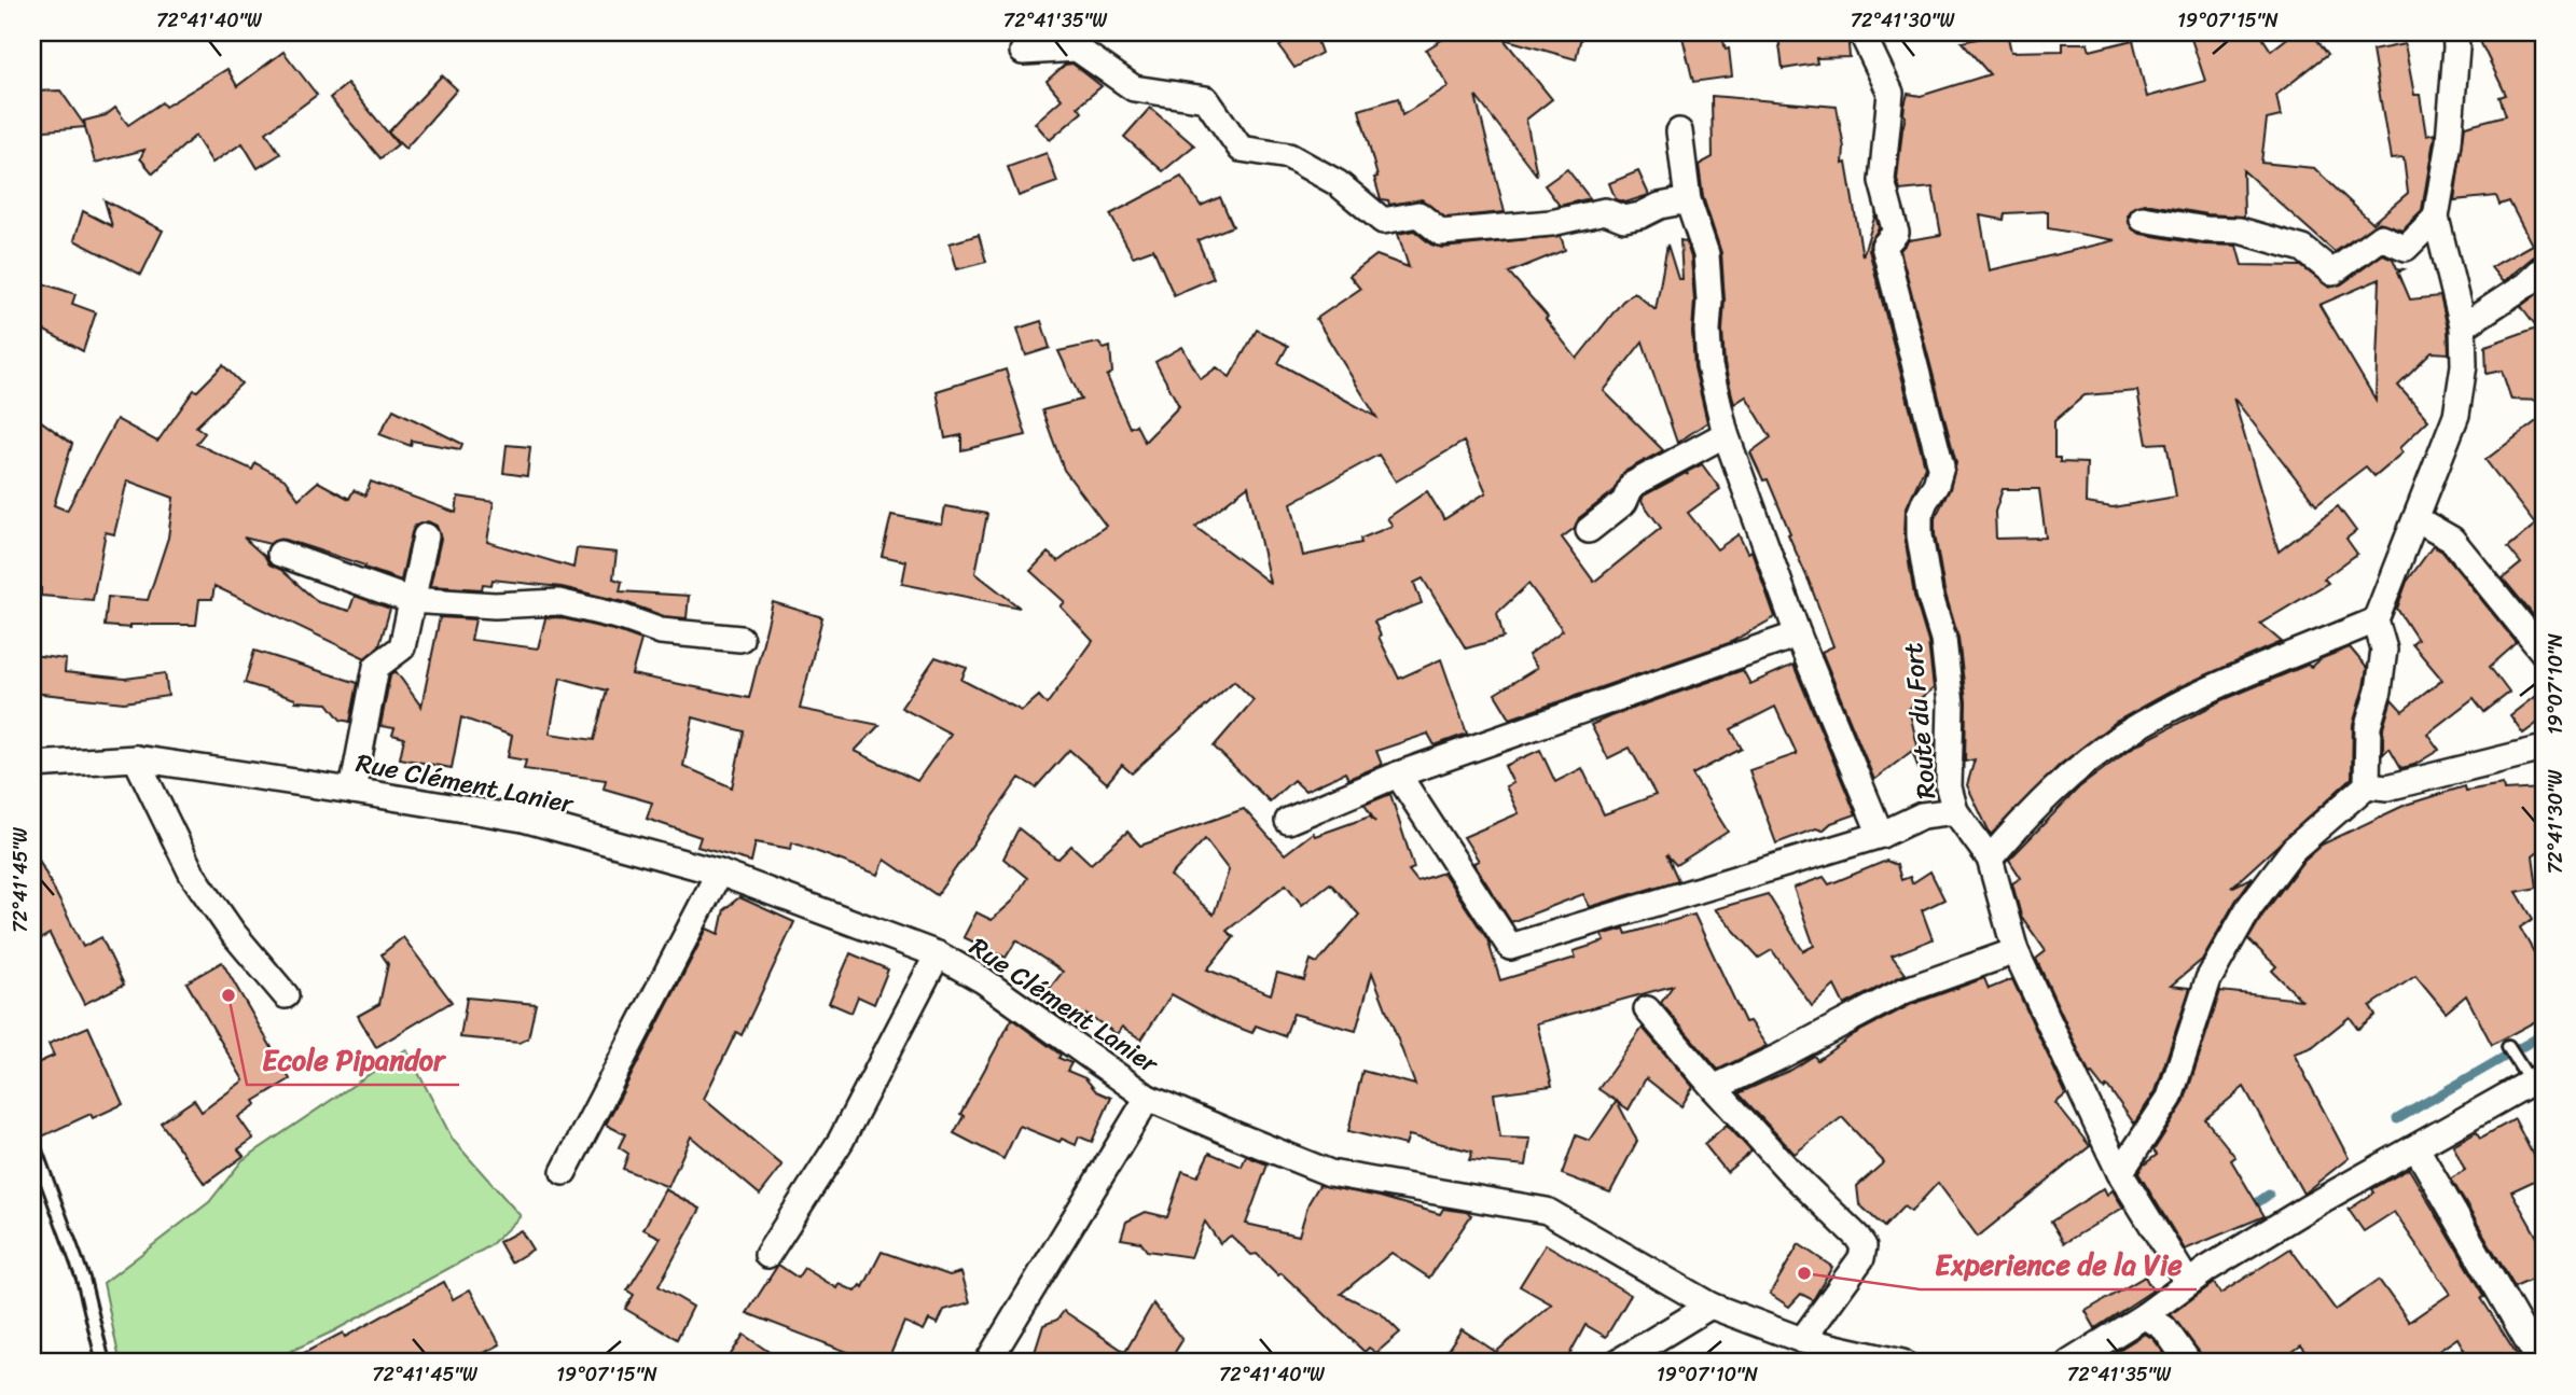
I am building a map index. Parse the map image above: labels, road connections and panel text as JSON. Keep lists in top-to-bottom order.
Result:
{
  "streets": {
    "street": ["Route du Fort", "Rue Clément Lanier"]
  },
  "places": ["Ecole Pipandor", "Experience de la Vie"],
  "coordinates": [
    "72°41'40\"W",
    "72°41'35\"W",
    "72°41'30\"W",
    "19°07'15\"N",
    "19°07'10\"N",
    "72°41'45\"W"
  ]
}
